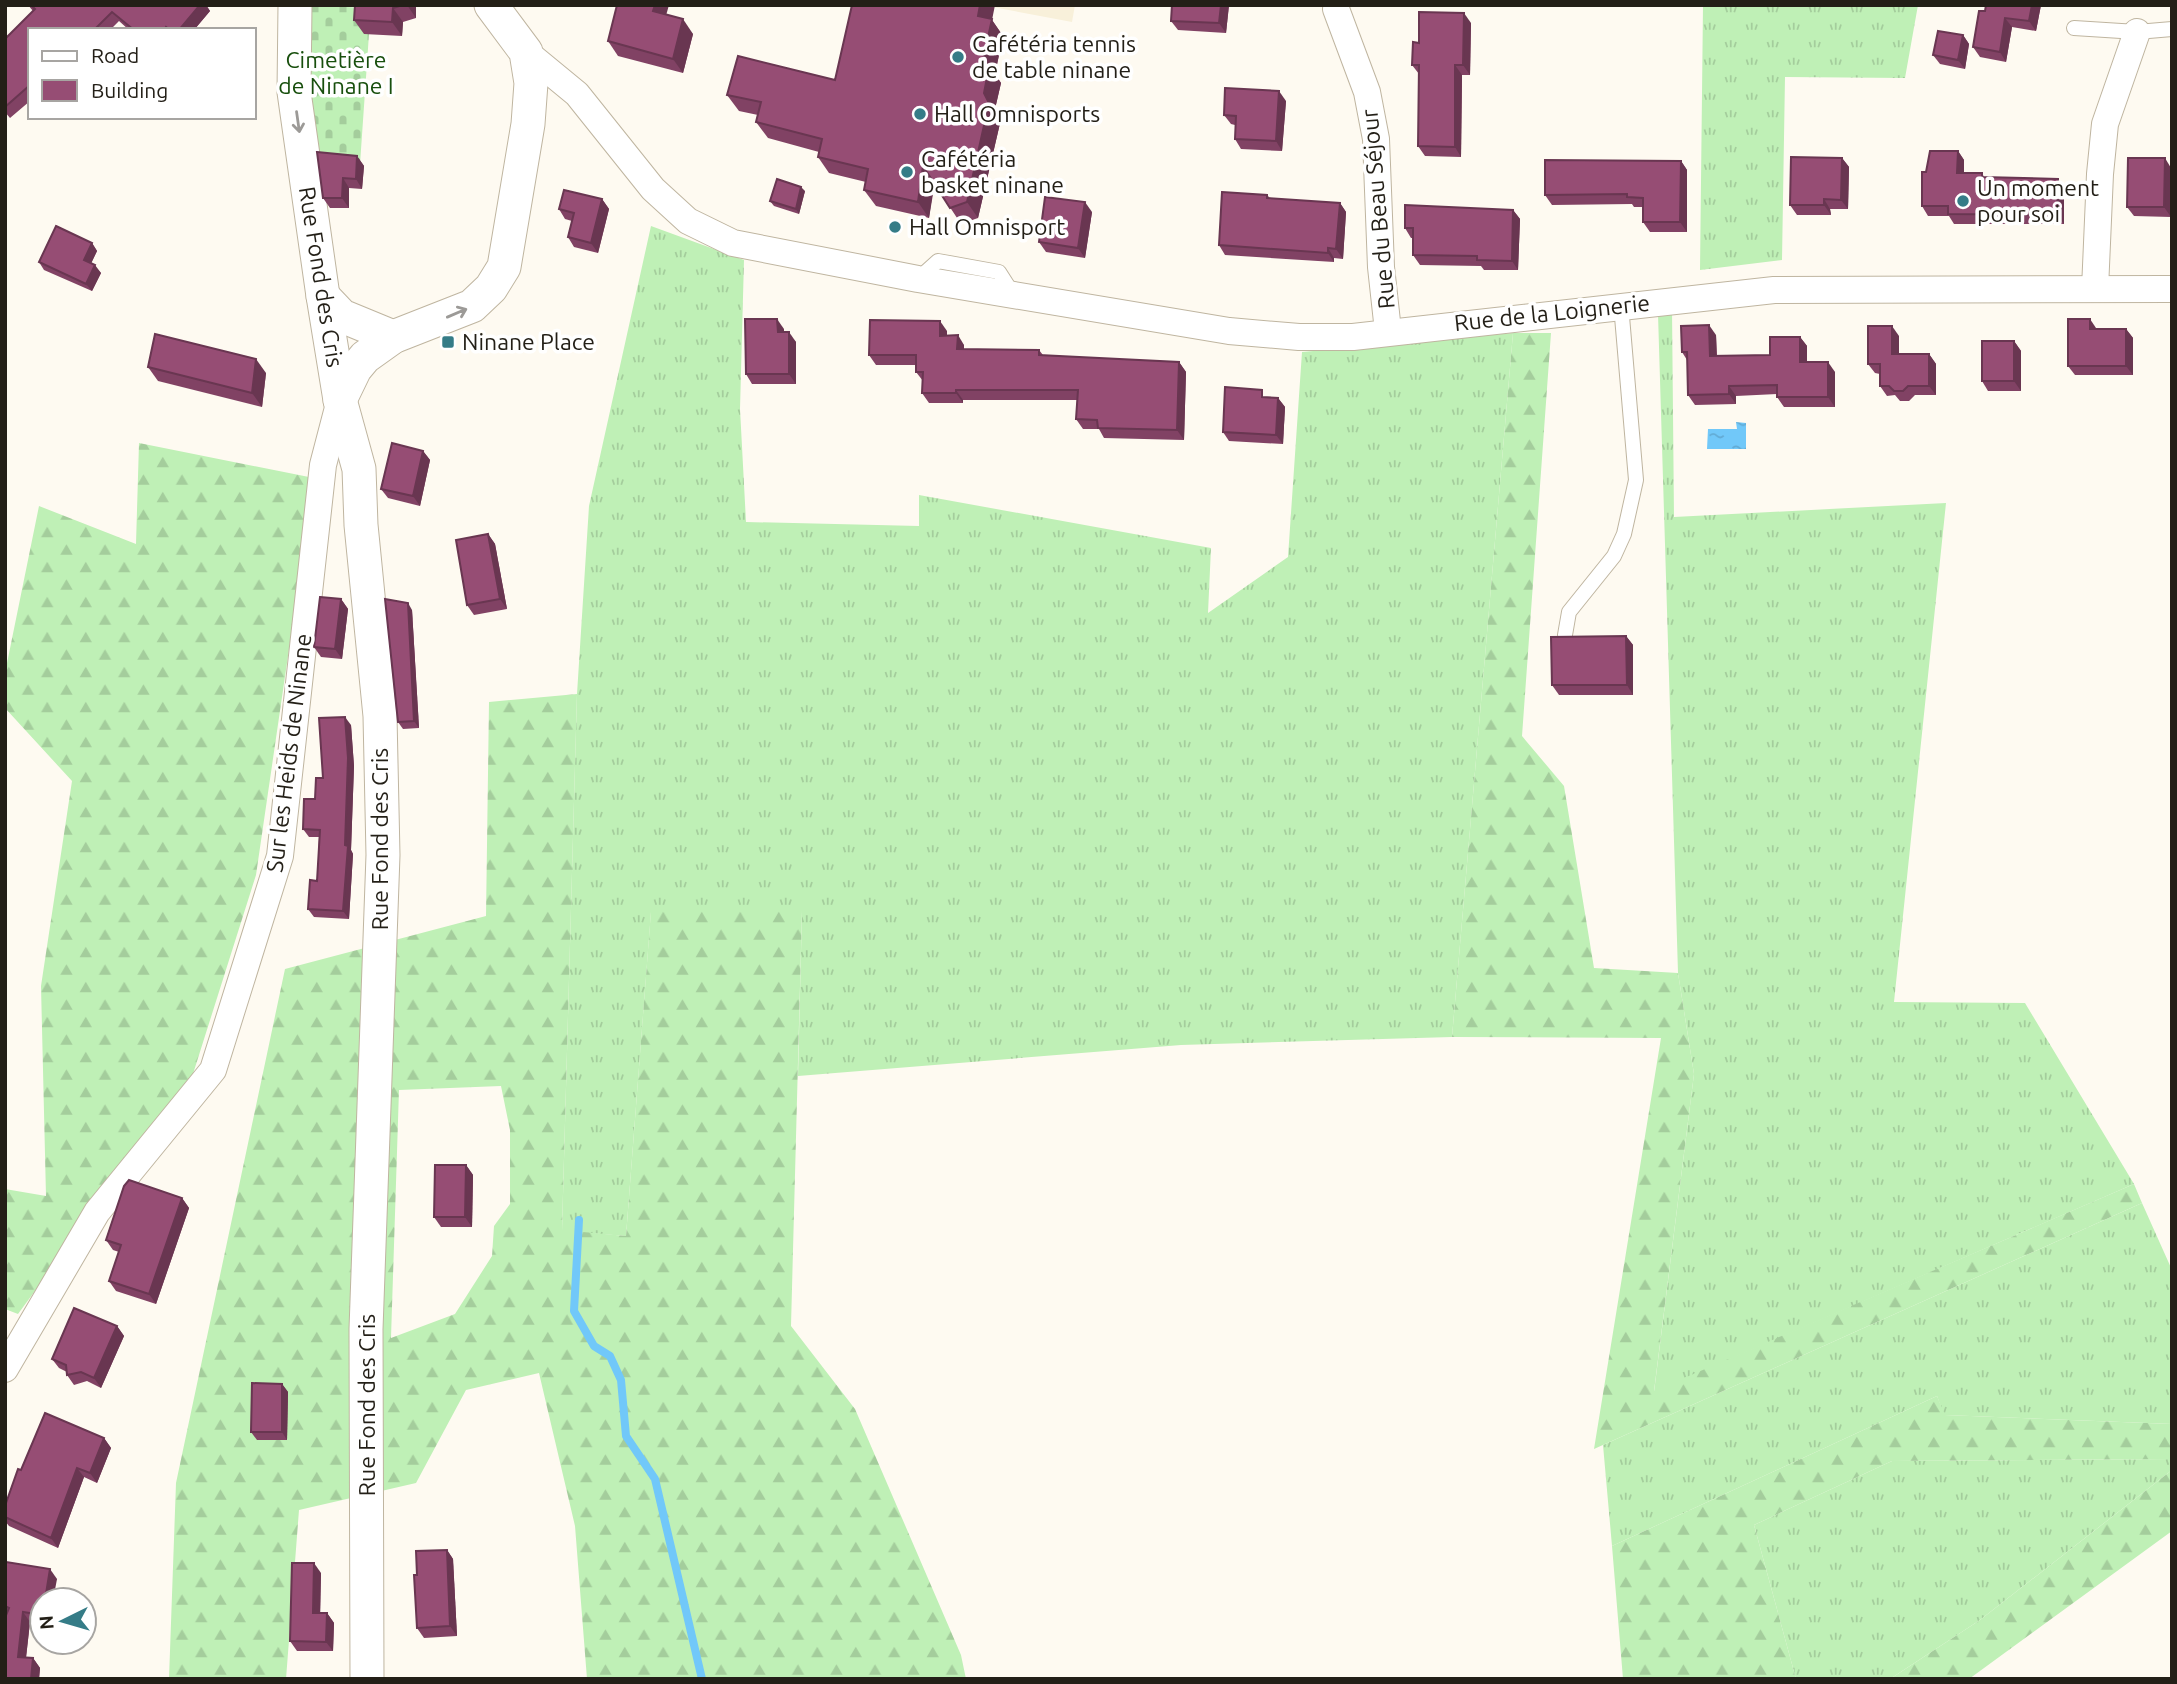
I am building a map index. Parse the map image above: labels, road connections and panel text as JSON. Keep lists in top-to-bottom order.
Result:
{
  "streets": {
    "street": [
      "Rue du Beau Séjour",
      "Rue Fond des Cris",
      "Rue de la Loignerie",
      "Sur les Heids de Ninane"
    ]
  },
  "crossings": [
    ["Rue du Beau Séjour", "Rue de la Loignerie"],
    ["Rue Fond des Cris", "Sur les Heids de Ninane"]
  ],
  "parks": ["Cimetière de Ninane I"],
  "places": {
    "other": [
      "Cafétéria tennis de table ninane",
      "Hall Omnisports",
      "Cafétéria basket ninane",
      "Un moment pour soi",
      "Hall Omnisport"
    ],
    "transit": ["Ninane Place"]
  },
  "legend": ["Road", "Building"],
  "north": "left"
}
